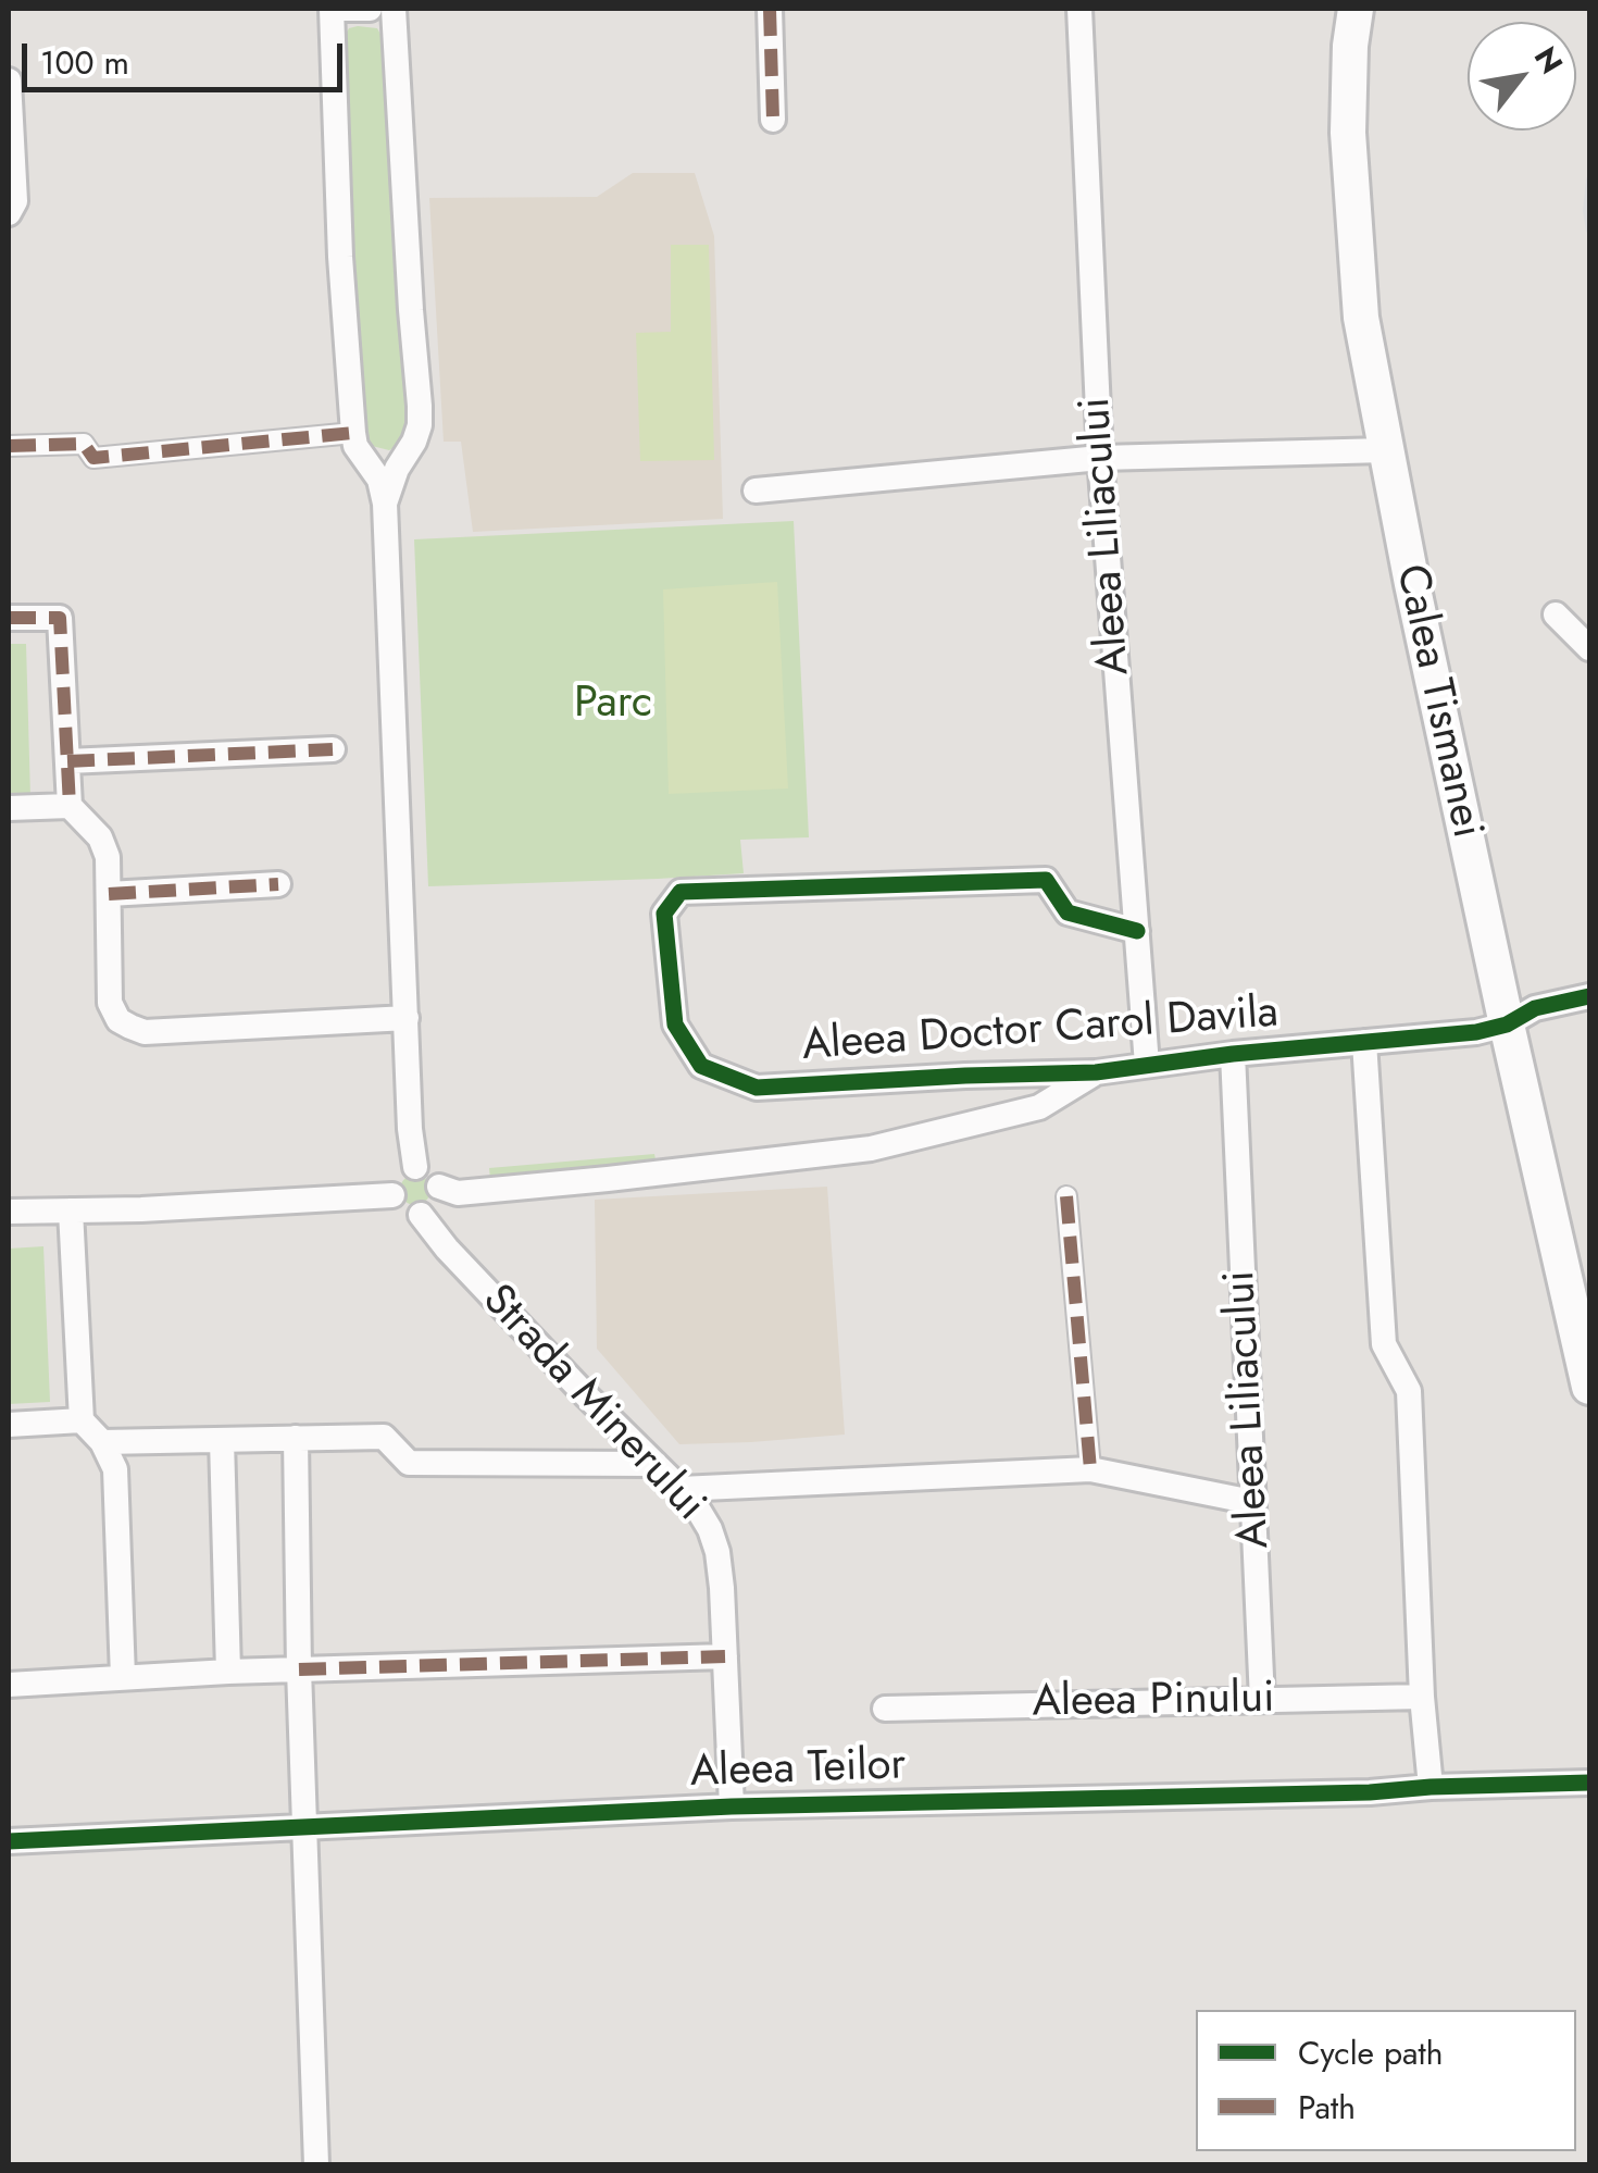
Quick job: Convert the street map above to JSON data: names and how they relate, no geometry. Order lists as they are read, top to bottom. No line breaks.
{"streets":{"main road":["Calea Tismanei"],"street":["Aleea Liliacului","Aleea Doctor Carol Davila","Strada Minerului","Aleea Pinului","Aleea Teilor"]},"crossings":[["Aleea Liliacului","Aleea Doctor Carol Davila"],["Aleea Liliacului","Aleea Pinului"],["Calea Tismanei","Aleea Doctor Carol Davila"],["Aleea Doctor Carol Davila","Strada Minerului"],["Strada Minerului","Aleea Teilor"]],"parks":["Parc"],"legend":["Cycle path","Path"],"scale_bar":"100 m","north":"top right"}
